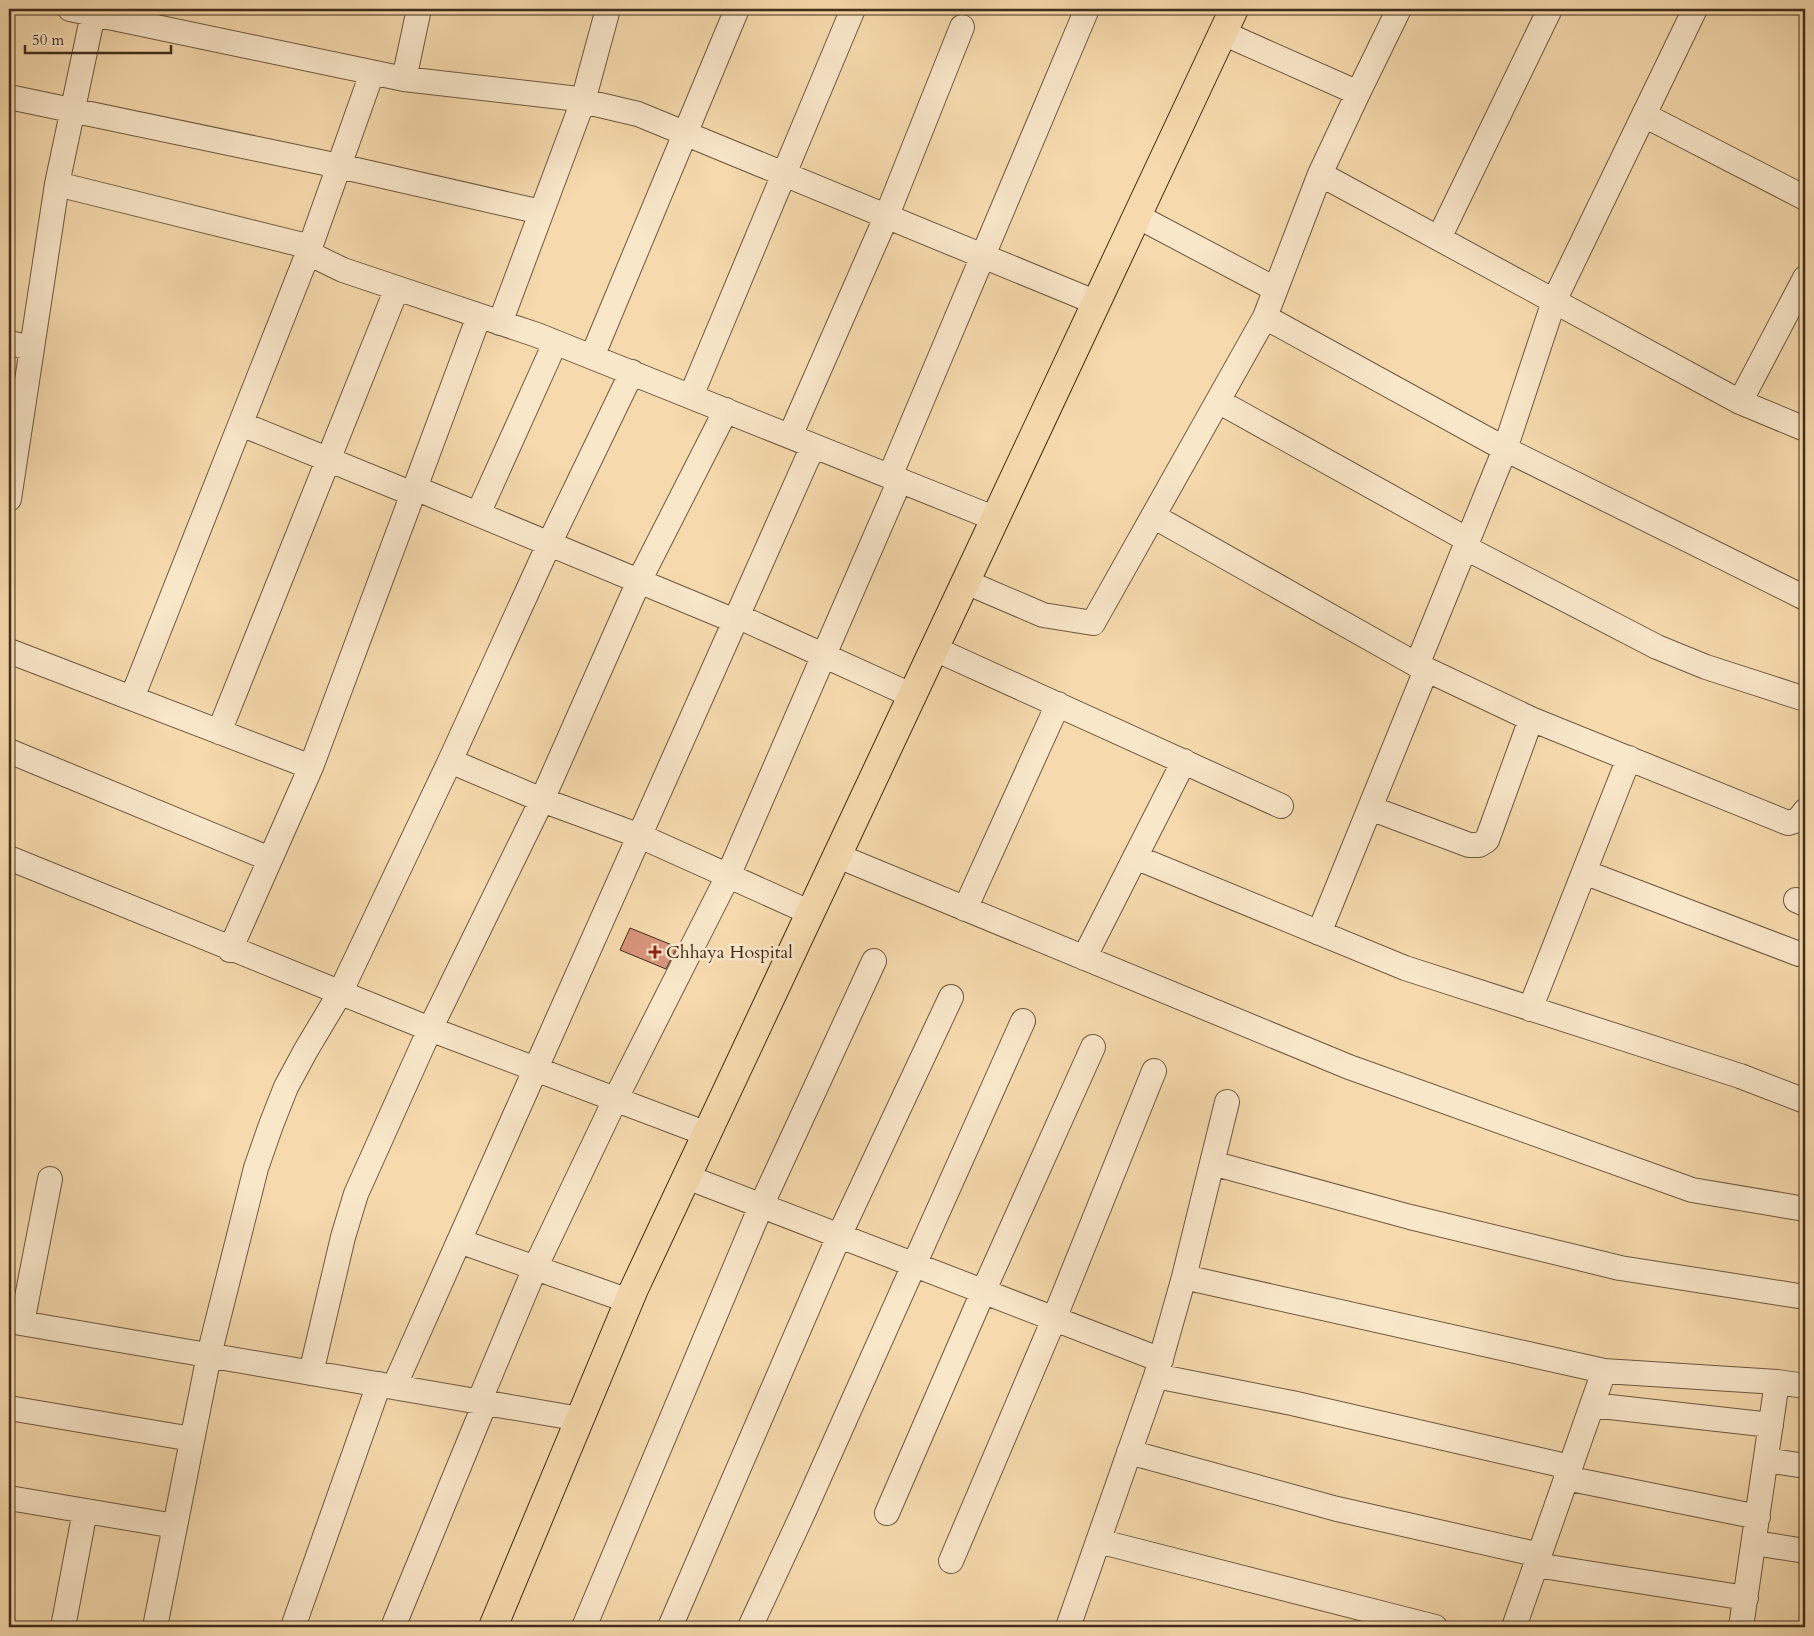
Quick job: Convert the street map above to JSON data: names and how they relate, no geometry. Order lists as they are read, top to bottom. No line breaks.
{"places":{"health":["Chhaya Hospital"]},"scale_bar":"50 m"}
